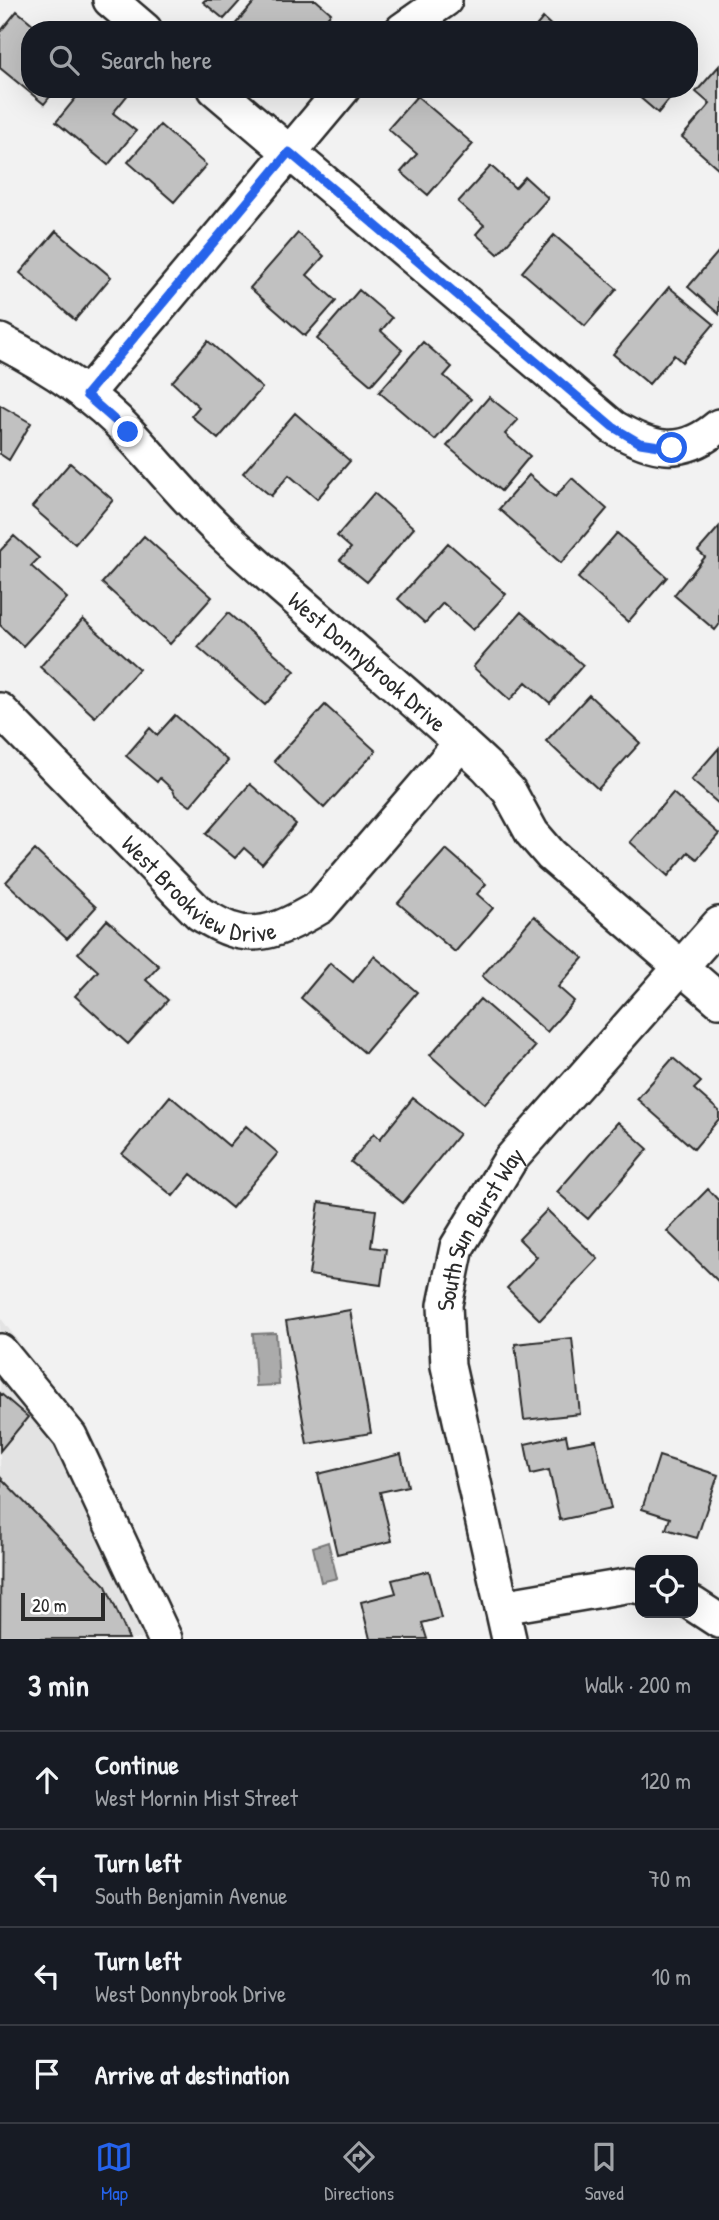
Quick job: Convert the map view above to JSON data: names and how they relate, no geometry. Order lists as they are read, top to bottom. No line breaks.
{"streets":{"street":["West Donnybrook Drive","West Brookview Drive","South Sun Burst Way"]},"crossings":[["West Donnybrook Drive","West Brookview Drive"],["West Donnybrook Drive","South Sun Burst Way"]],"scale_bar":"20 m","page":{"search":"Search here","scale":"20 m","heading":["3 min","Walk · 200 m"],"list":[["Continue","West Mornin Mist Street","120 m"],["Turn left","South Benjamin Avenue","70 m"],["Turn left","West Donnybrook Drive","10 m"],"Arrive at destination"],"nav":["Map","Directions","Saved"]}}
